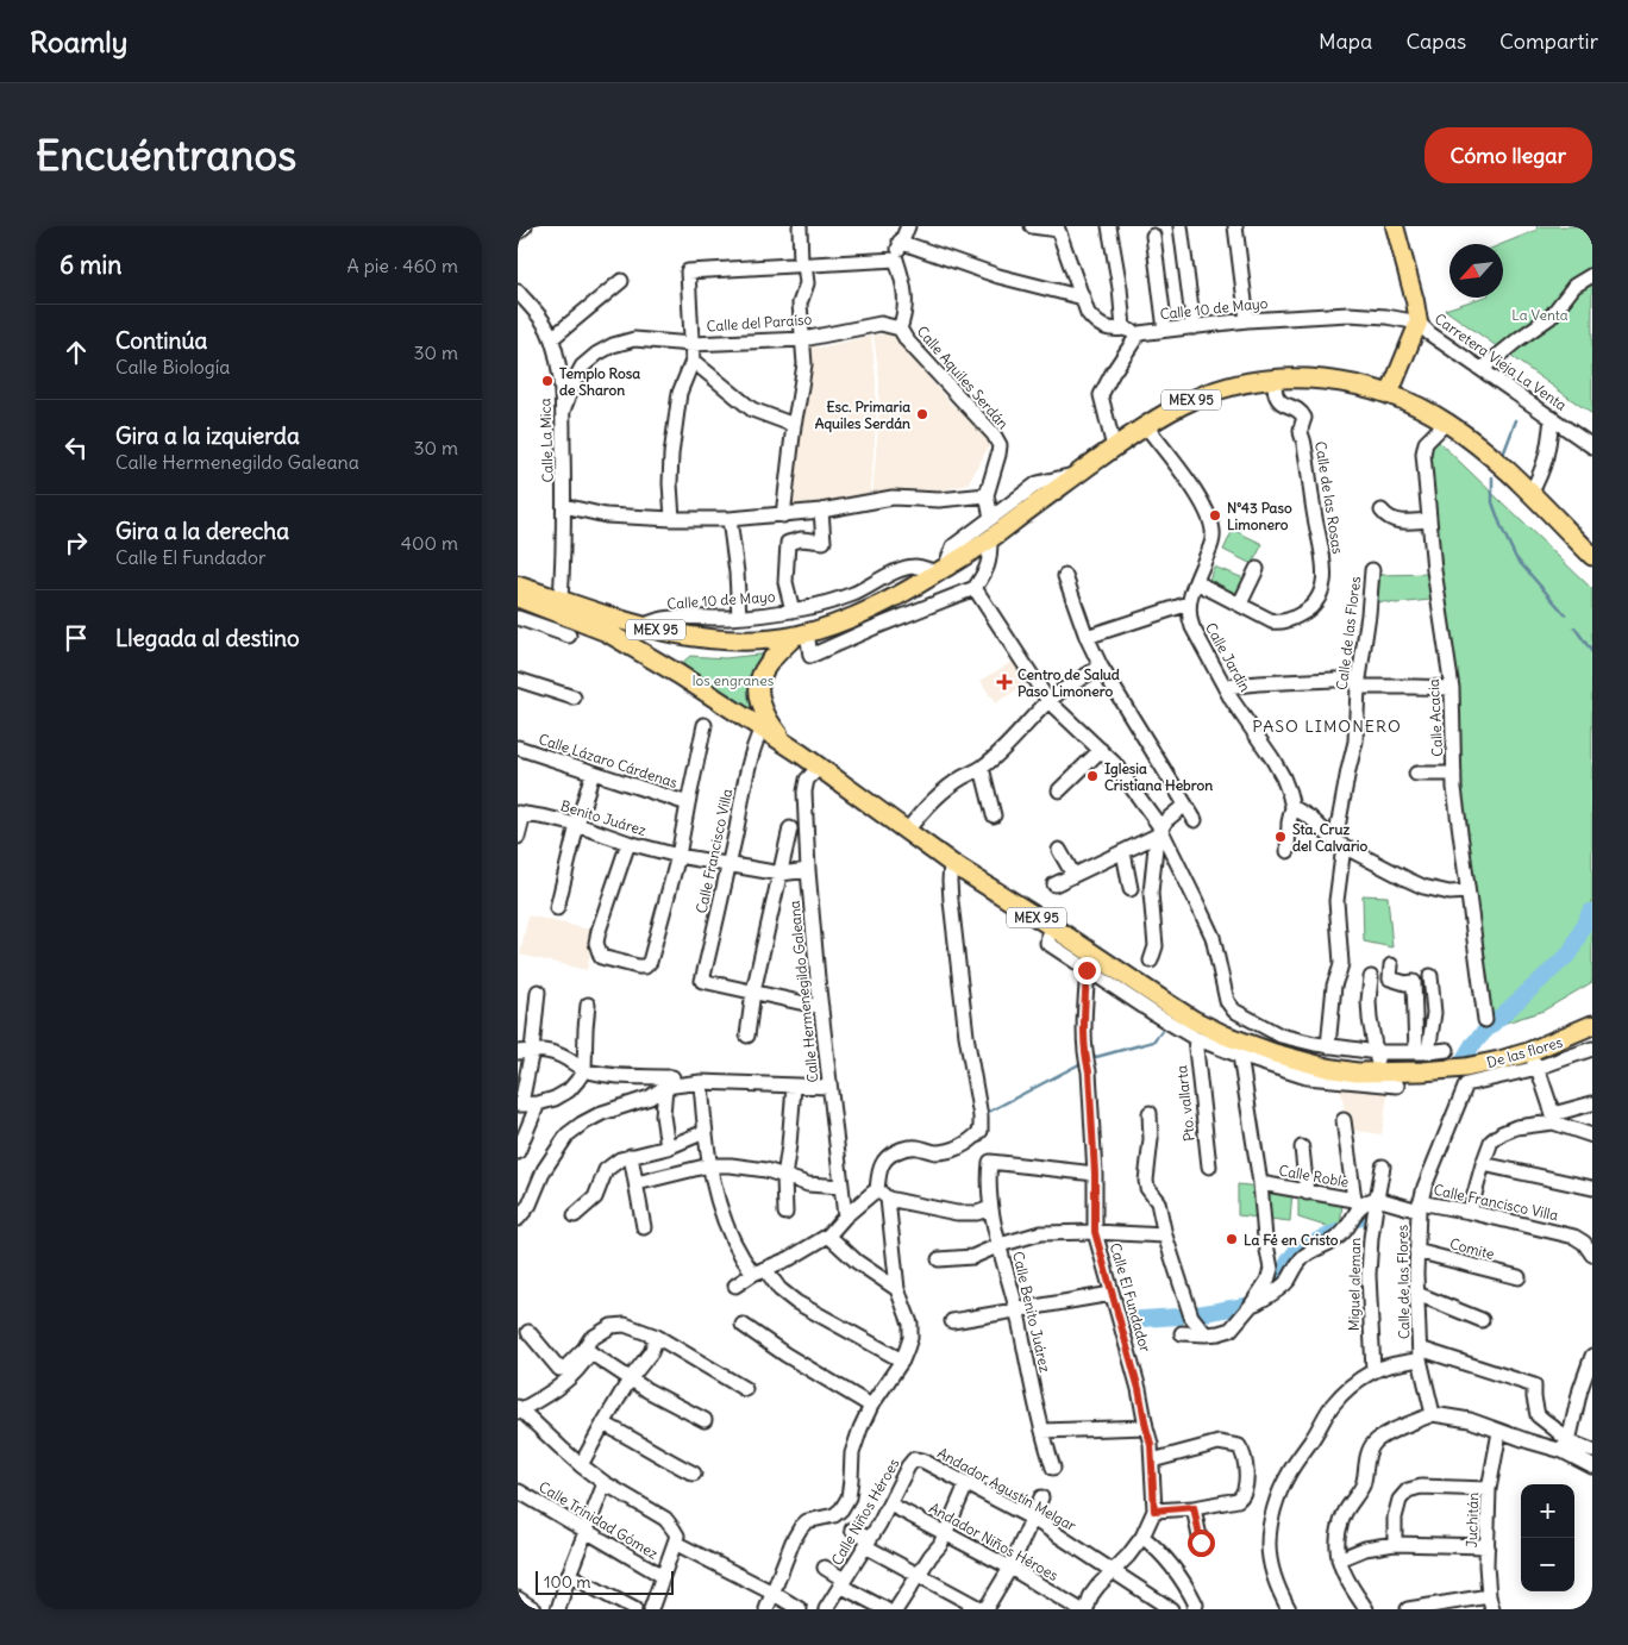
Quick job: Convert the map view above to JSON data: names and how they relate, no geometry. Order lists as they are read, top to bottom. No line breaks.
{"streets":{"highway":["MEX 95"],"street":["Calle 10 de Mayo","Calle del Paraíso","Carretera Vieja La Venta","Calle Aquiles Serdán","Calle La Mica","Calle de las Rosas","Calle de las Flores","Calle Jardín","Calle Acacia","Calle Lázaro Cárdenas","Benito Juárez","Calle Francisco Villa","Calle Hermenegildo Galeana","De las flores","Pto. vallarta","Calle Roble","Comite","Miguel aleman","Calle El Fundador","Calle Benito Juárez","Andador Agustín Melgar","Calle Niños Héroes","Calle Trinidad Gómez","Juchitán","Andador Niños Héroes"]},"crossings":[["Calle 10 de Mayo","Carretera Vieja La Venta"],["Calle 10 de Mayo","MEX 95"],["Calle del Paraíso","Calle Aquiles Serdán"],["Calle del Paraíso","Calle La Mica"],["MEX 95","Calle La Mica"],["MEX 95","Calle de las Rosas"],["MEX 95","Calle Jardín"],["MEX 95","Calle Acacia"],["MEX 95","Calle Francisco Villa"],["MEX 95","Calle Hermenegildo Galeana"],["MEX 95","De las flores"],["Calle de las Flores","Calle Francisco Villa"],["Calle de las Flores","De las flores"],["Calle de las Flores","Comite"],["Benito Juárez","Calle Francisco Villa"],["Benito Juárez","Calle Hermenegildo Galeana"],["Calle Francisco Villa","Miguel aleman"],["Calle El Fundador","Calle Benito Juárez"],["Calle El Fundador","Andador Agustín Melgar"],["Andador Agustín Melgar","Calle Niños Héroes"],["Calle Niños Héroes","Andador Niños Héroes"]],"districts":["PASO LIMONERO"],"parks":["La Venta","los engranes"],"places":{"other":["Templo Rosa de Sharon","Esc. Primaria Aquiles Serdán","N°43 Paso Limonero","Iglesia Cristiana Hebron","Sta. Cruz del Calvario","La Fé en Cristo"],"health":["Centro de Salud Paso Limonero"]},"scale_bar":"100 m","north":"bottom left","page":{"header":"Roamly","nav":["Mapa","Capas","Compartir"],"buttons":"Cómo llegar","title":"Encuéntranos","heading":["6 min","A pie · 460 m"],"list":[["Continúa","Calle Biología","30 m"],["Gira a la izquierda","Calle Hermenegildo Galeana","30 m"],["Gira a la derecha","Calle El Fundador","400 m"],"Llegada al destino"],"map_buttons":["+","−"],"scale":"100 m"}}
